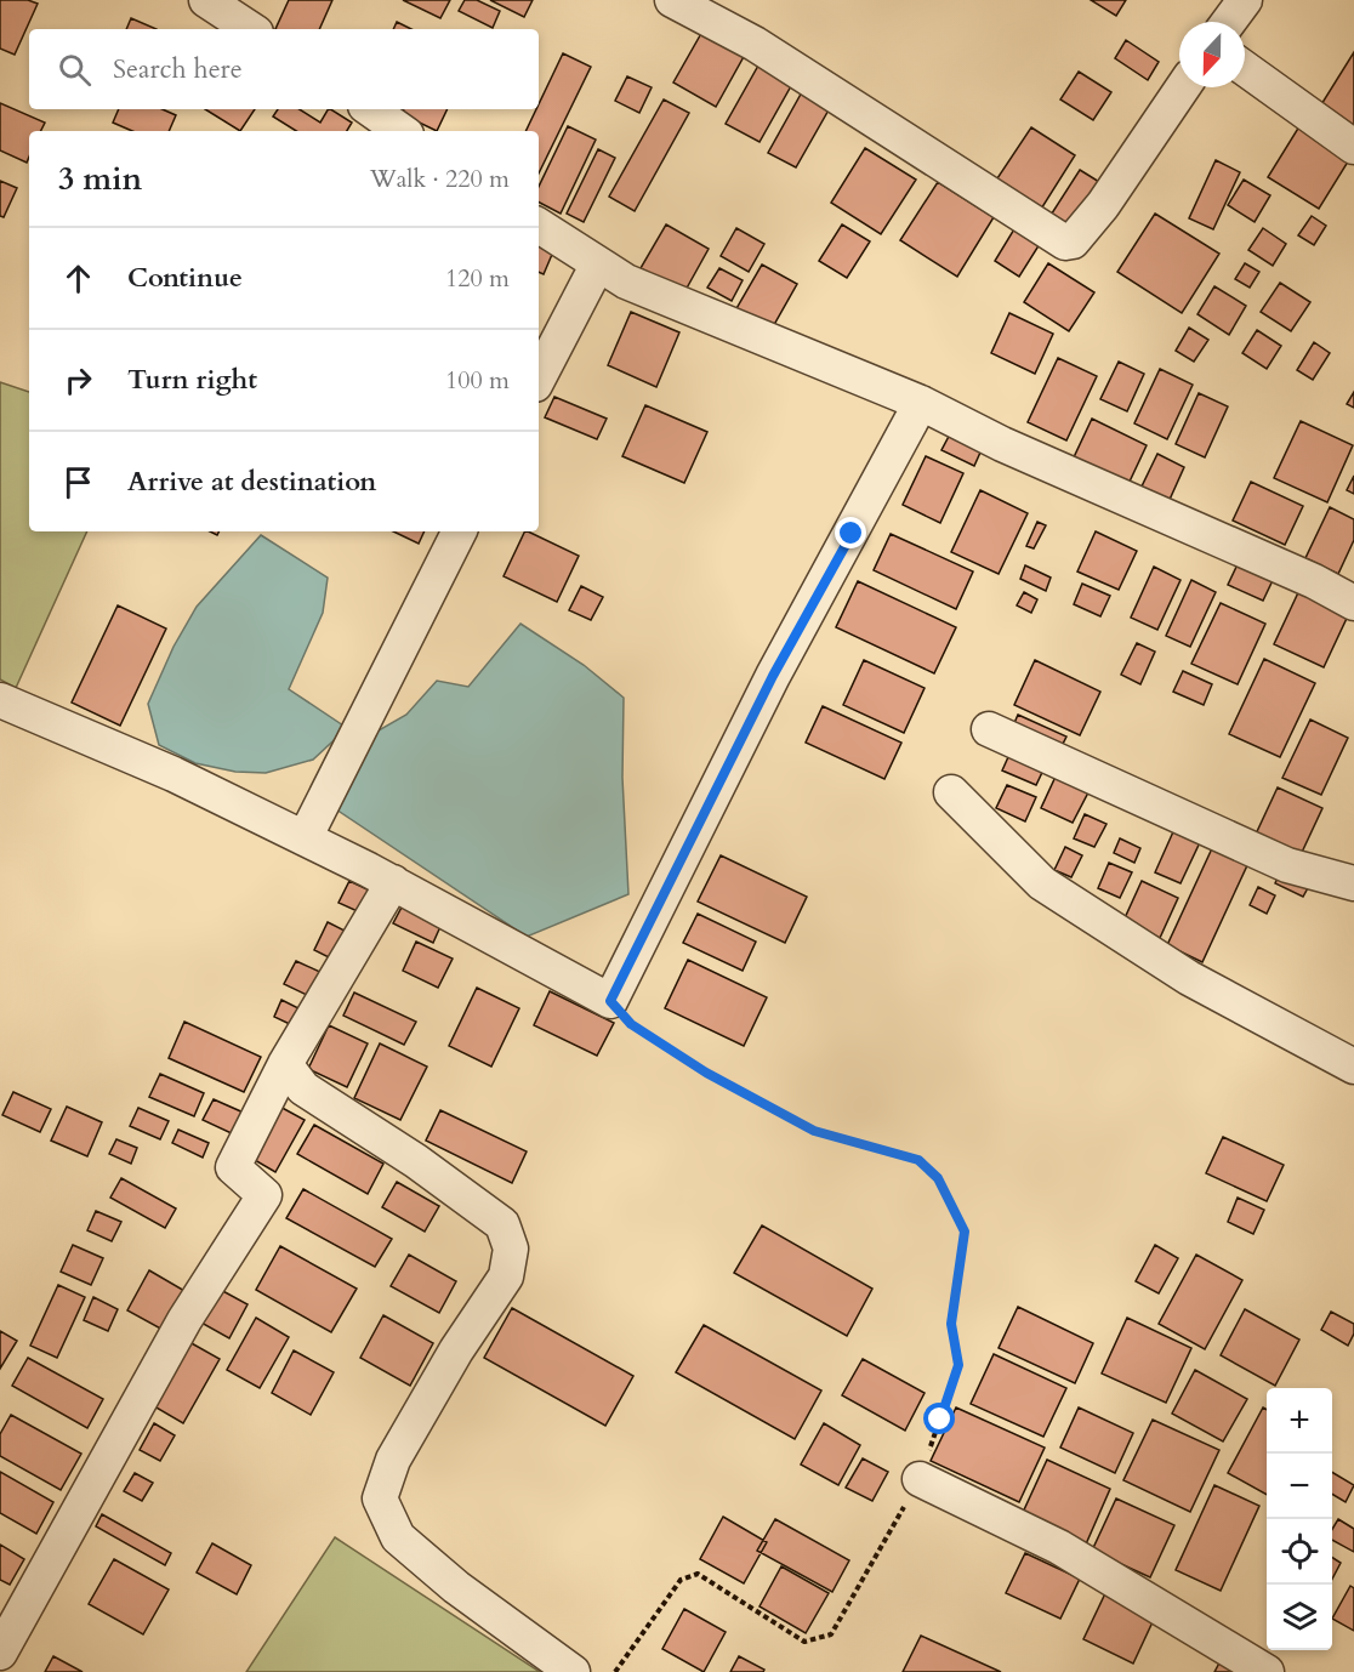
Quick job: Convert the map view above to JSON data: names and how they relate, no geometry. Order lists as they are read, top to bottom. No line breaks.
{"north":"bottom","page":{"search":"Search here","heading":["3 min","Walk · 220 m"],"list":[["Continue","120 m"],["Turn right","100 m"],"Arrive at destination"],"map_buttons":["+","−"]}}
